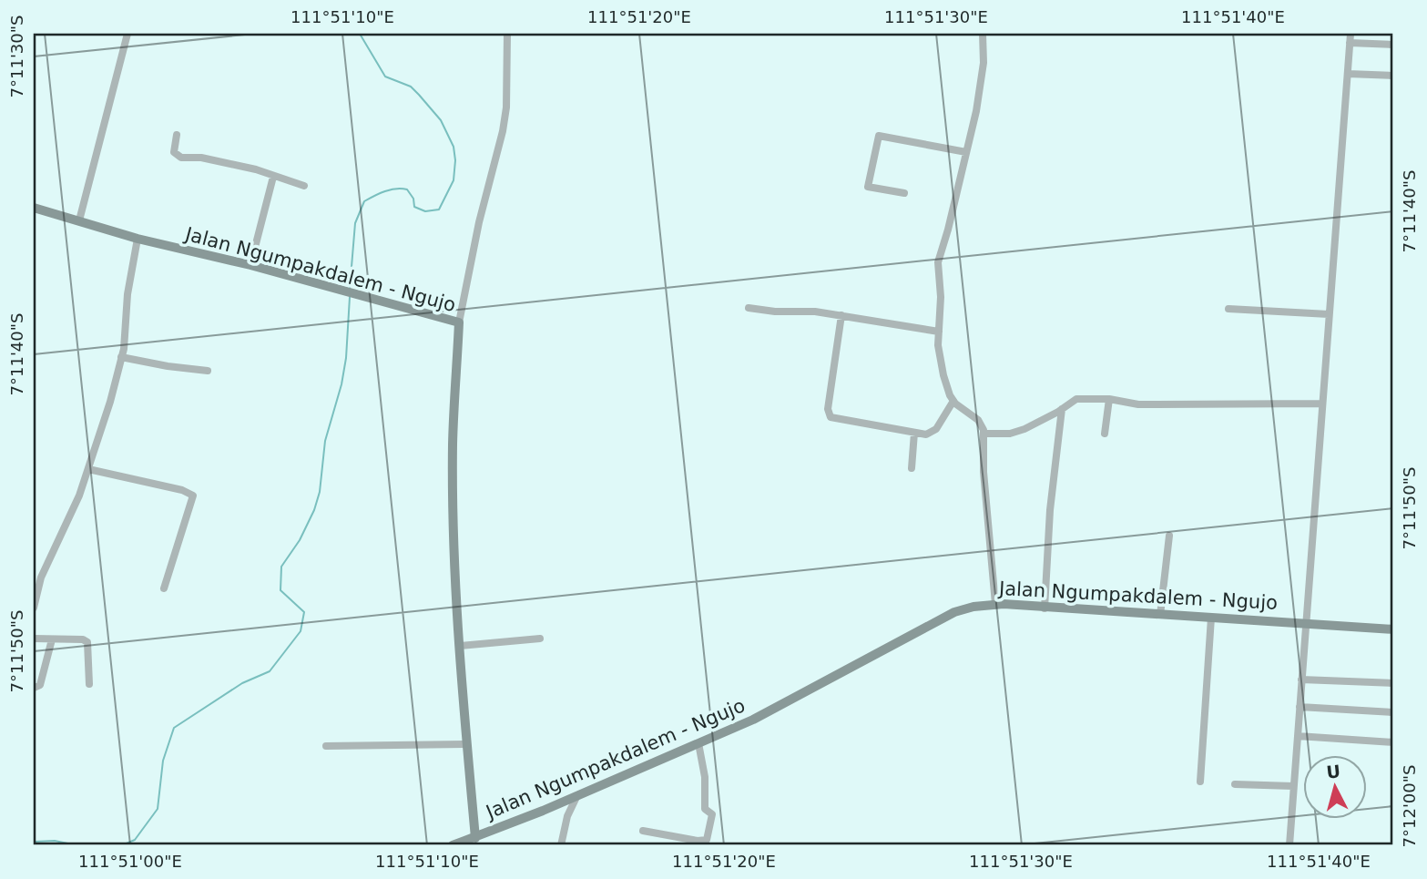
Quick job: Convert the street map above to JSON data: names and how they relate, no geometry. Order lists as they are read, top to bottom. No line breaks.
{"streets":{"street":["Jalan Ngumpakdalem - Ngujo"]},"north":"top","coordinates":["111°51'10\"E","111°51'20\"E","111°51'30\"E","111°51'40\"E","7°11'30\"S","7°11'40\"S","7°11'50\"S","7°12'00\"S","111°51'00\"E"]}
